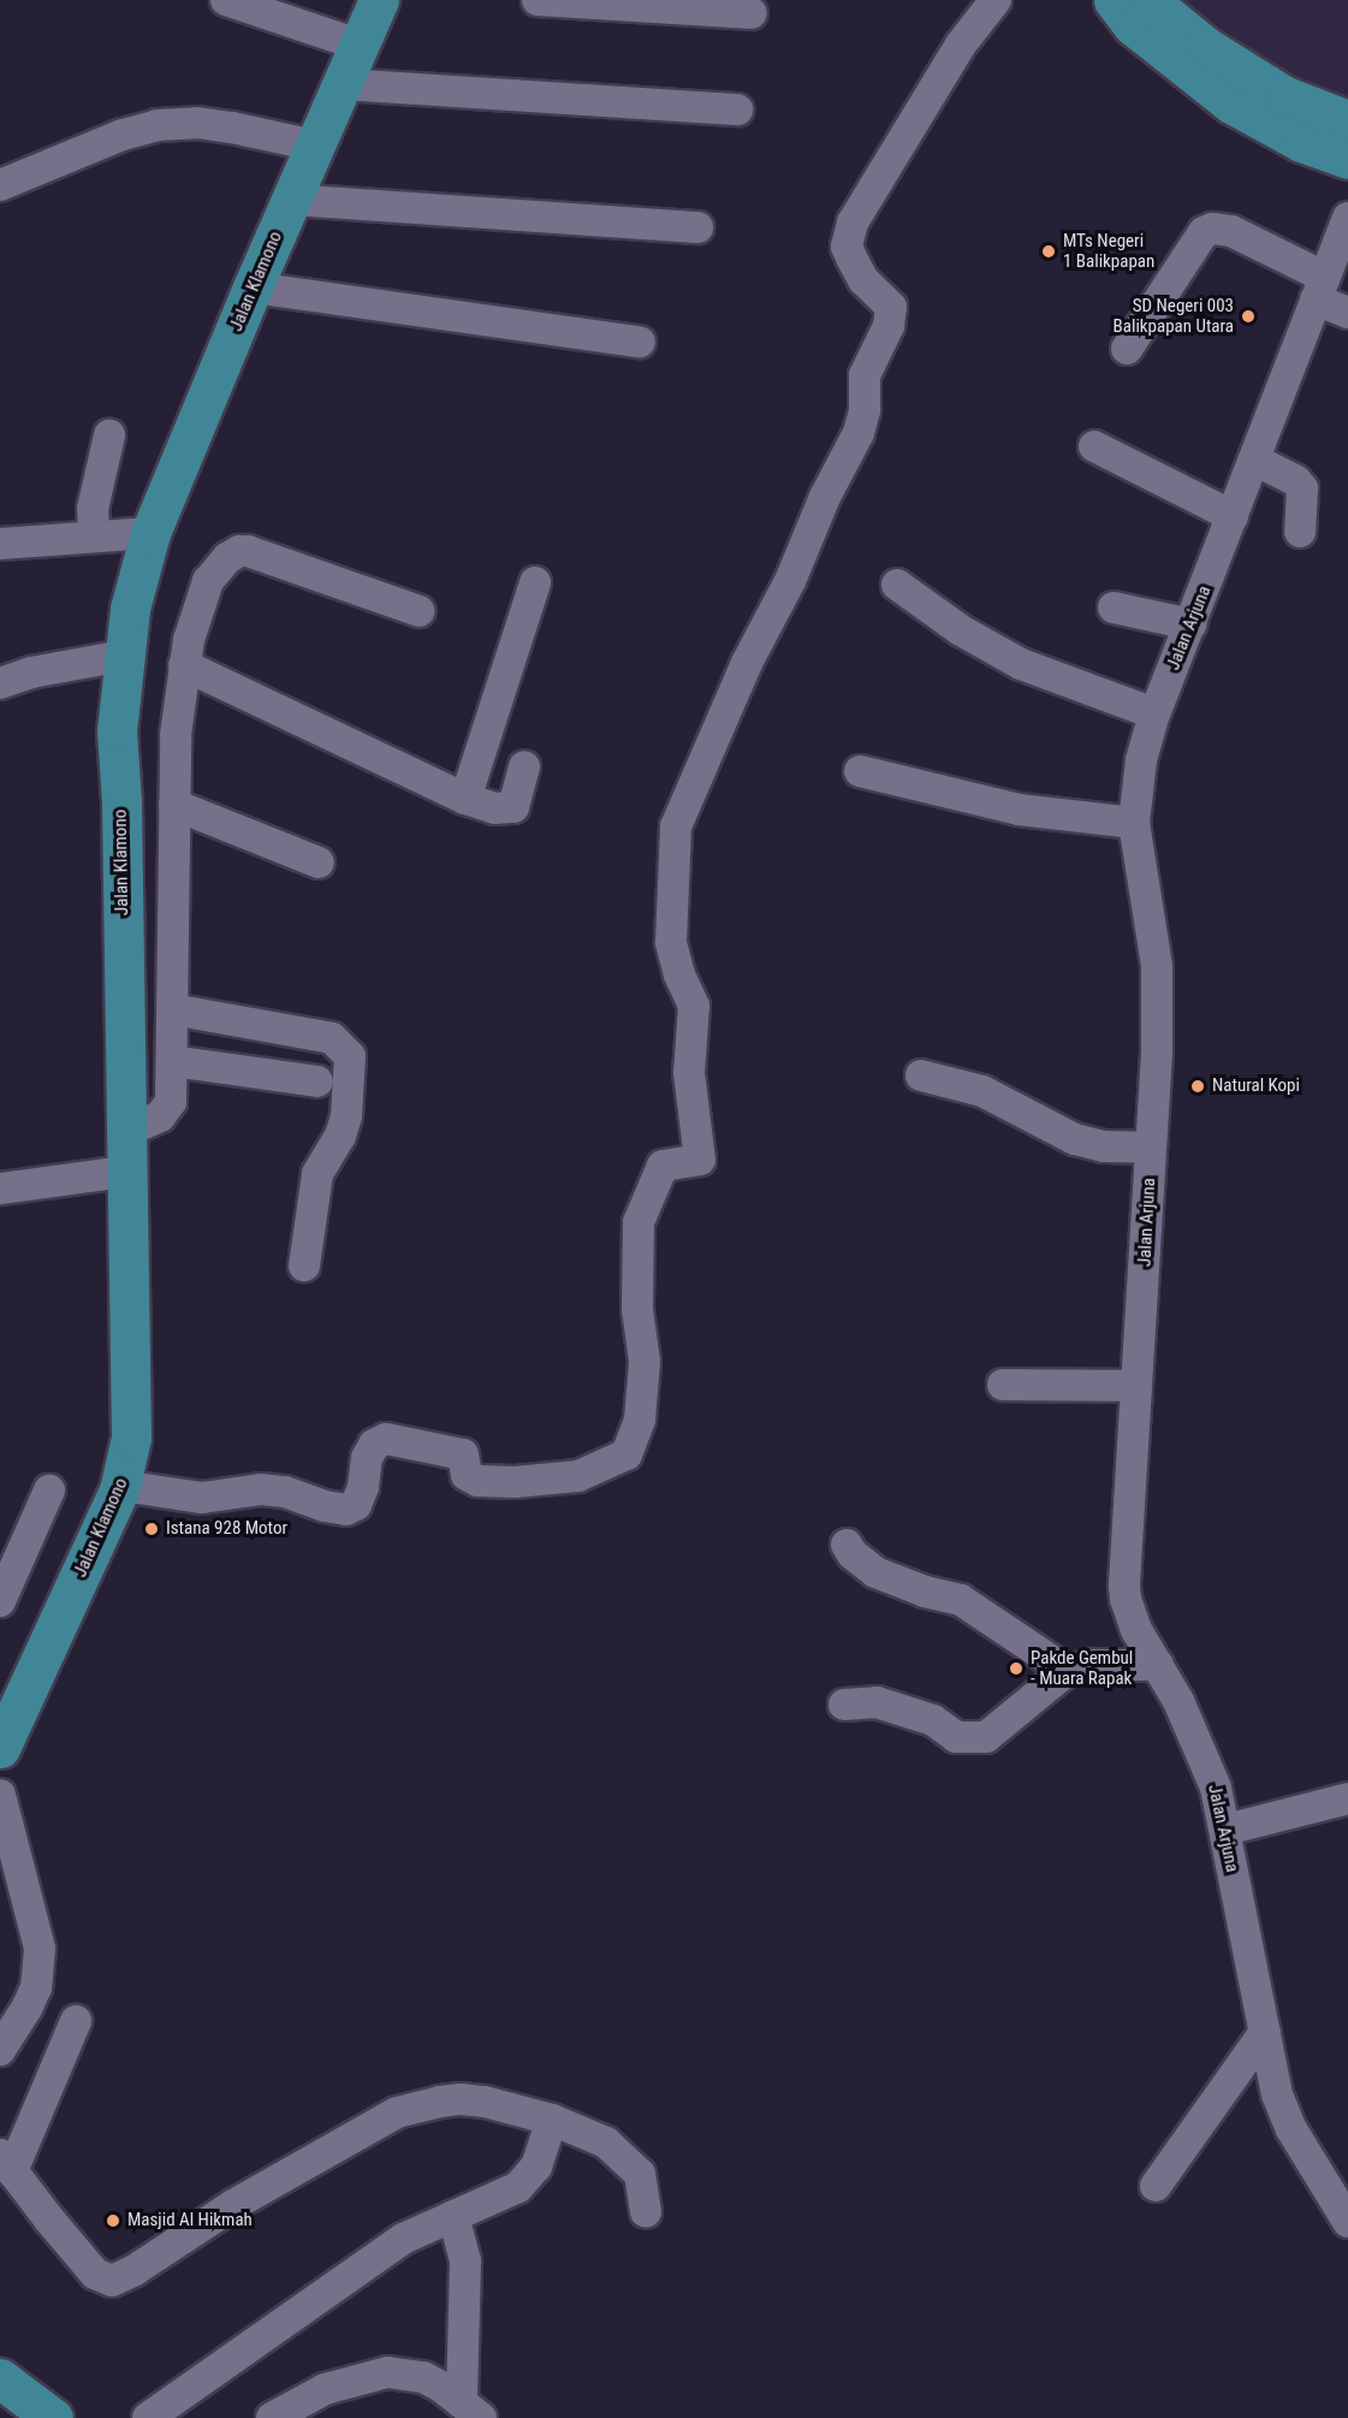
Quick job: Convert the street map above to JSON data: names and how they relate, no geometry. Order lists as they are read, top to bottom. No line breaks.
{"streets":{"main road":["Jalan Klamono"],"street":["Jalan Arjuna"]},"places":["MTs Negeri 1 Balikpapan","SD Negeri 003 Balikpapan Utara","Natural Kopi","Istana 928 Motor","Pakde Gembul - Muara Rapak","Masjid Al Hikmah"]}
